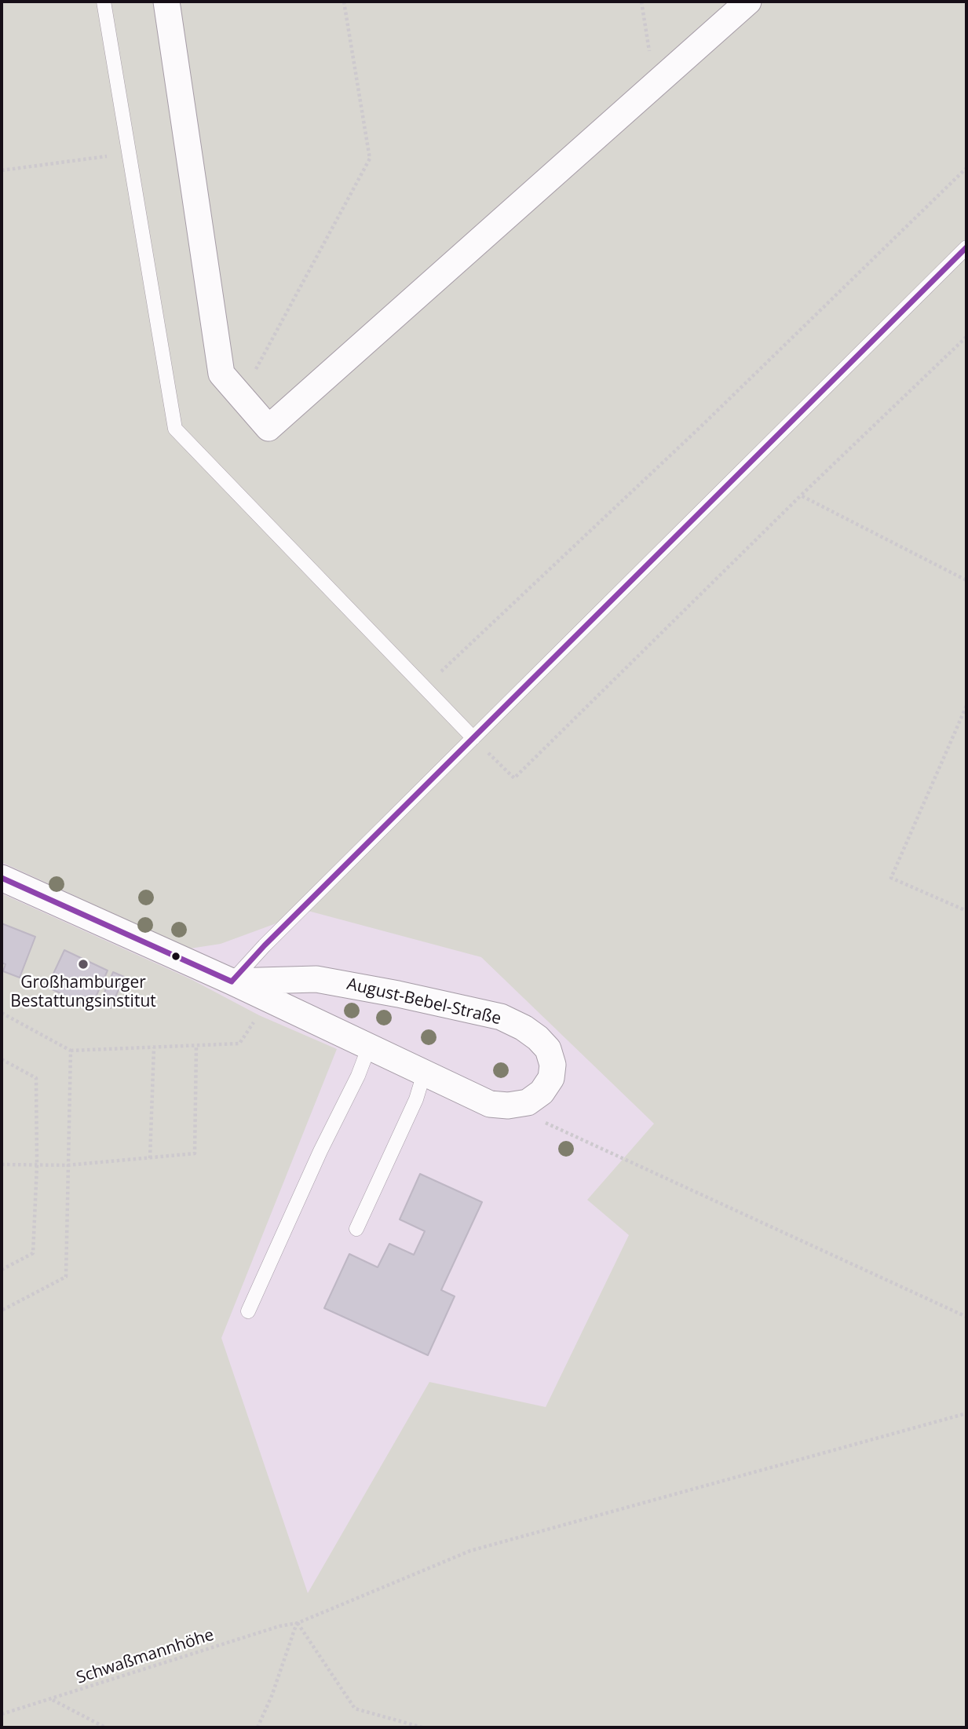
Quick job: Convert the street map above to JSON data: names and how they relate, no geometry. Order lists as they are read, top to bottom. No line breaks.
{"streets":{"street":["August-Bebel-Straße"],"path":["Schwaßmannhöhe"]},"places":["Großhamburger Bestattungsinstitut"]}
